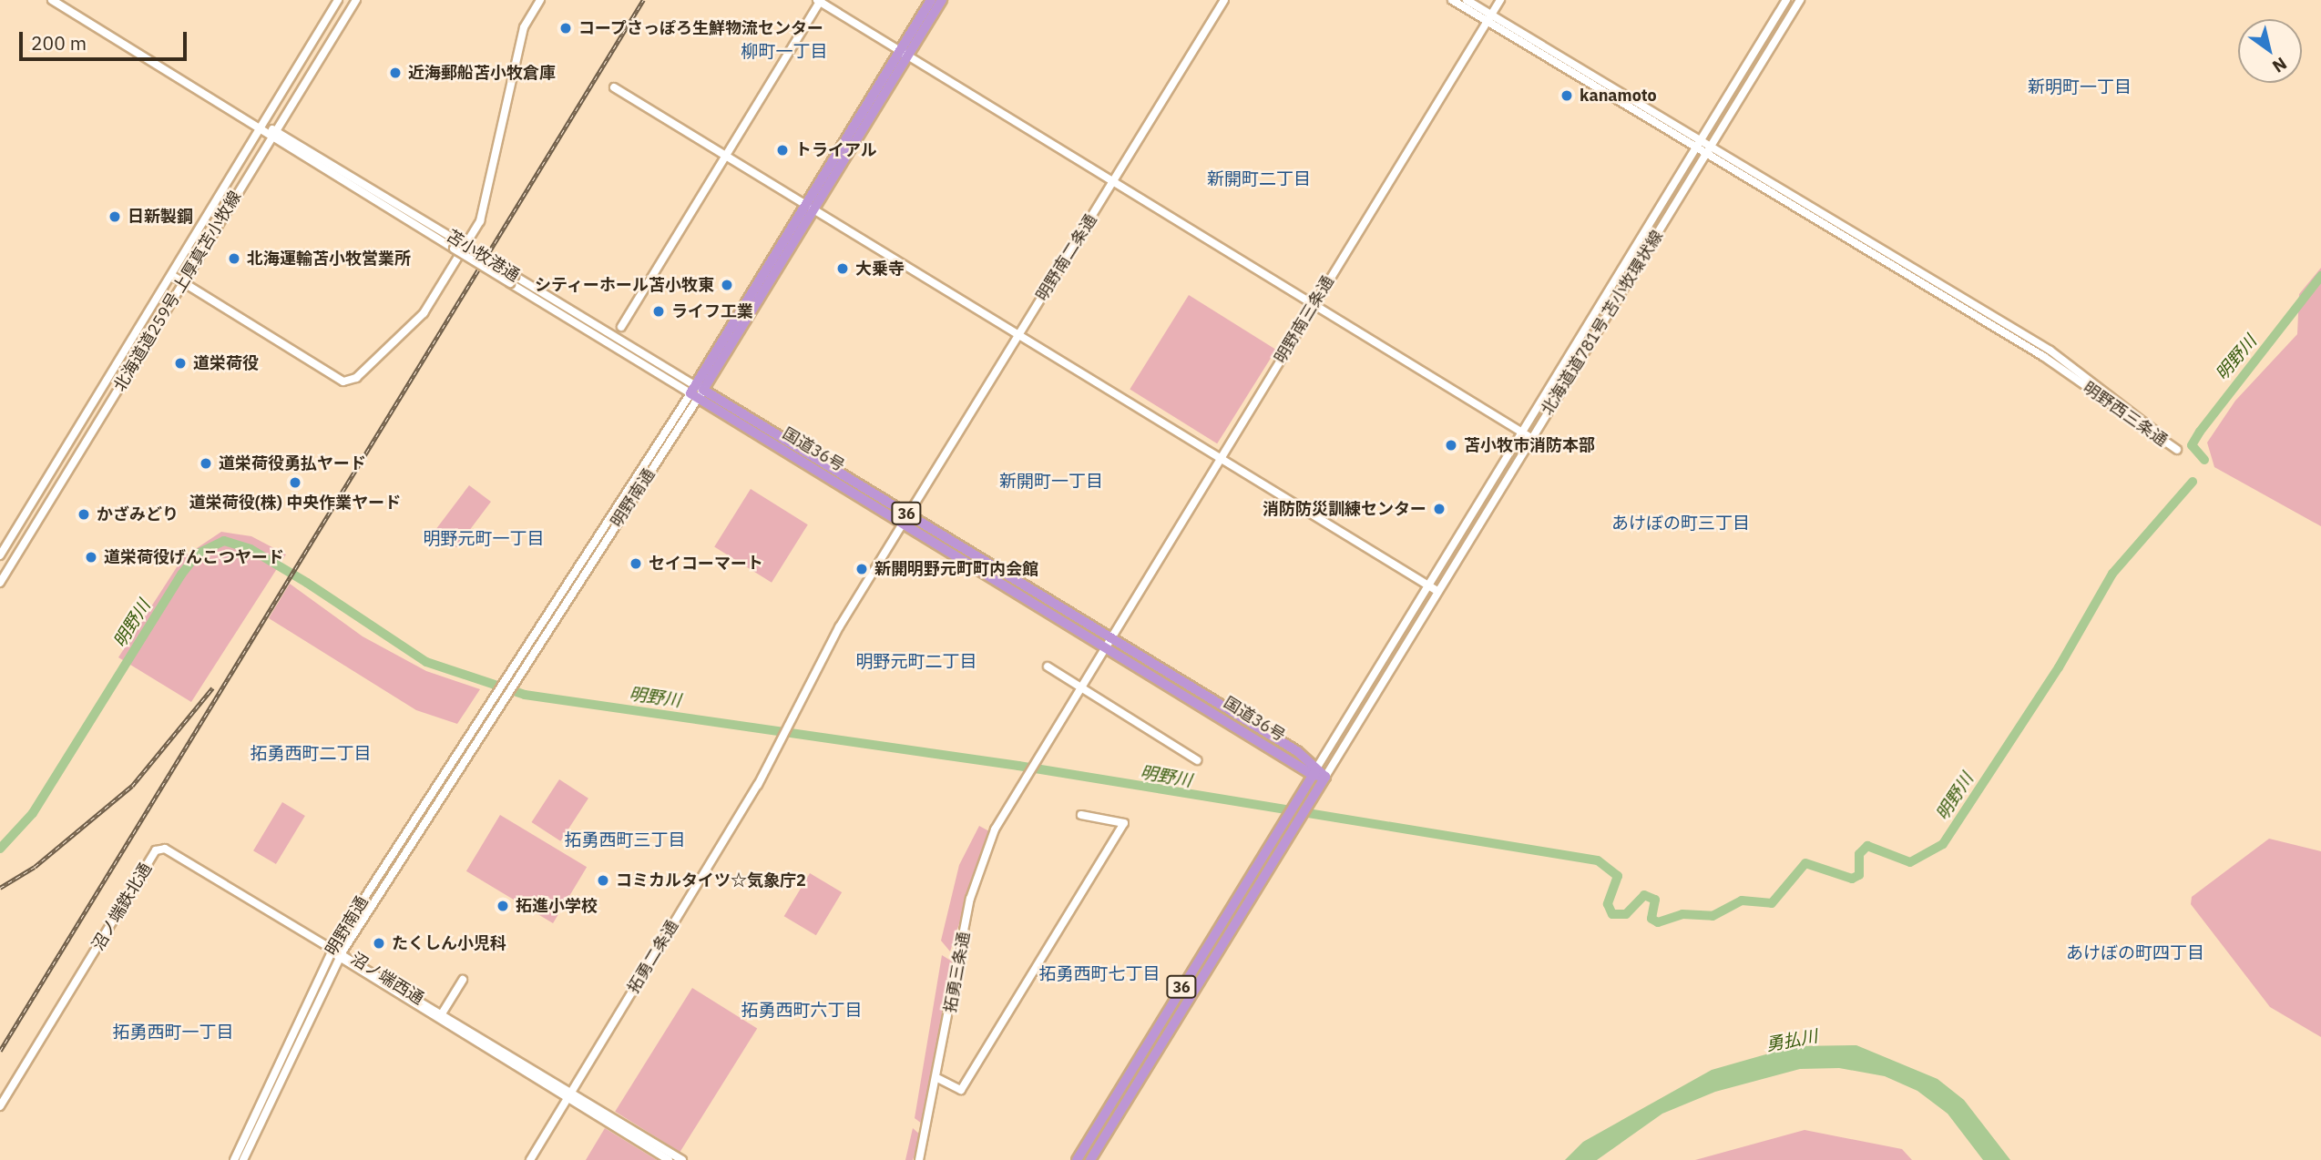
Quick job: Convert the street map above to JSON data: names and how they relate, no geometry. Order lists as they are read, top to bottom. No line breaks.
{"streets":{"highway":["国道36号","36"],"street":["苫小牧港通","明野南二条通","北海道道259号 上厚真苫小牧線","明野南三条通","北海道道781号 苫小牧環状線","明野西三条通","明野南通","沼ノ端鉄北通","拓勇二条通","拓勇三条通","沼ノ端西通"]},"crossings":[["苫小牧港通","北海道道259号 上厚真苫小牧線"],["苫小牧港通","国道36号"],["苫小牧港通","明野南通"],["明野南二条通","国道36号"],["明野南二条通","拓勇二条通"],["明野南三条通","明野西三条通"],["明野南三条通","国道36号"],["北海道道781号 苫小牧環状線","明野西三条通"],["北海道道781号 苫小牧環状線","国道36号"],["北海道道781号 苫小牧環状線","36"],["国道36号","明野南通"],["国道36号","36"],["国道36号","拓勇二条通"],["明野南通","沼ノ端鉄北通"],["明野南通","沼ノ端西通"],["沼ノ端鉄北通","沼ノ端西通"],["拓勇二条通","沼ノ端西通"]],"districts":["柳町一丁目","新明町一丁目","新開町二丁目","新開町一丁目","あけぼの町三丁目","明野元町一丁目","明野元町二丁目","拓勇西町二丁目","拓勇西町三丁目","あけぼの町四丁目","拓勇西町七丁目","拓勇西町六丁目","拓勇西町一丁目"],"water":["明野川","勇払川"],"places":["コープさっぽろ生鮮物流センター","近海郵船苫小牧倉庫","kanamoto","トライアル","日新製鋼","北海運輸苫小牧営業所","大乗寺","シティーホール苫小牧東","ライフ工業","道栄荷役","苫小牧市消防本部","道栄荷役勇払ヤード","道栄荷役(株) 中央作業ヤード","消防防災訓練センター","かざみどり","道栄荷役げんこつヤード","セイコーマート","新開明野元町町内会館","コミカルタイツ☆気象庁2","拓進小学校","たくしん小児科"],"scale_bar":"200 m","north":"bottom right"}
